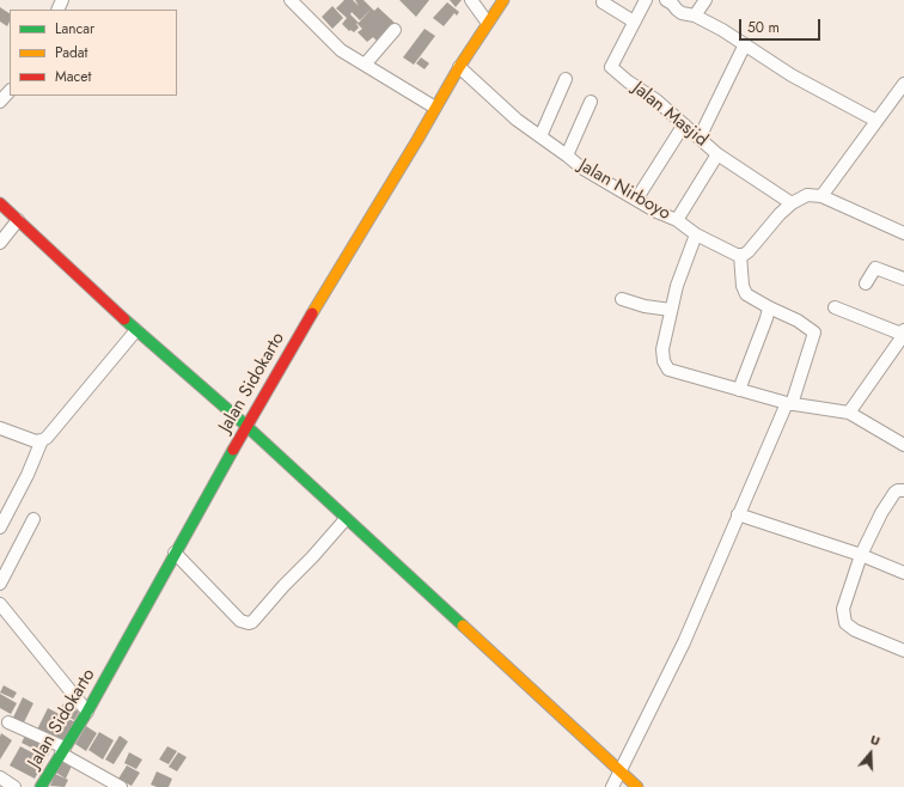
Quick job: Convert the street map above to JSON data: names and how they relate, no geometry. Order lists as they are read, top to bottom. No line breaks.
{"streets":{"street":["Jalan Masjid","Jalan Nirboyo","Jalan Sidokarto"]},"crossings":[["Jalan Nirboyo","Jalan Sidokarto"]],"legend":["Lancar","Padat","Macet"],"scale_bar":"50 m","north":"top"}
